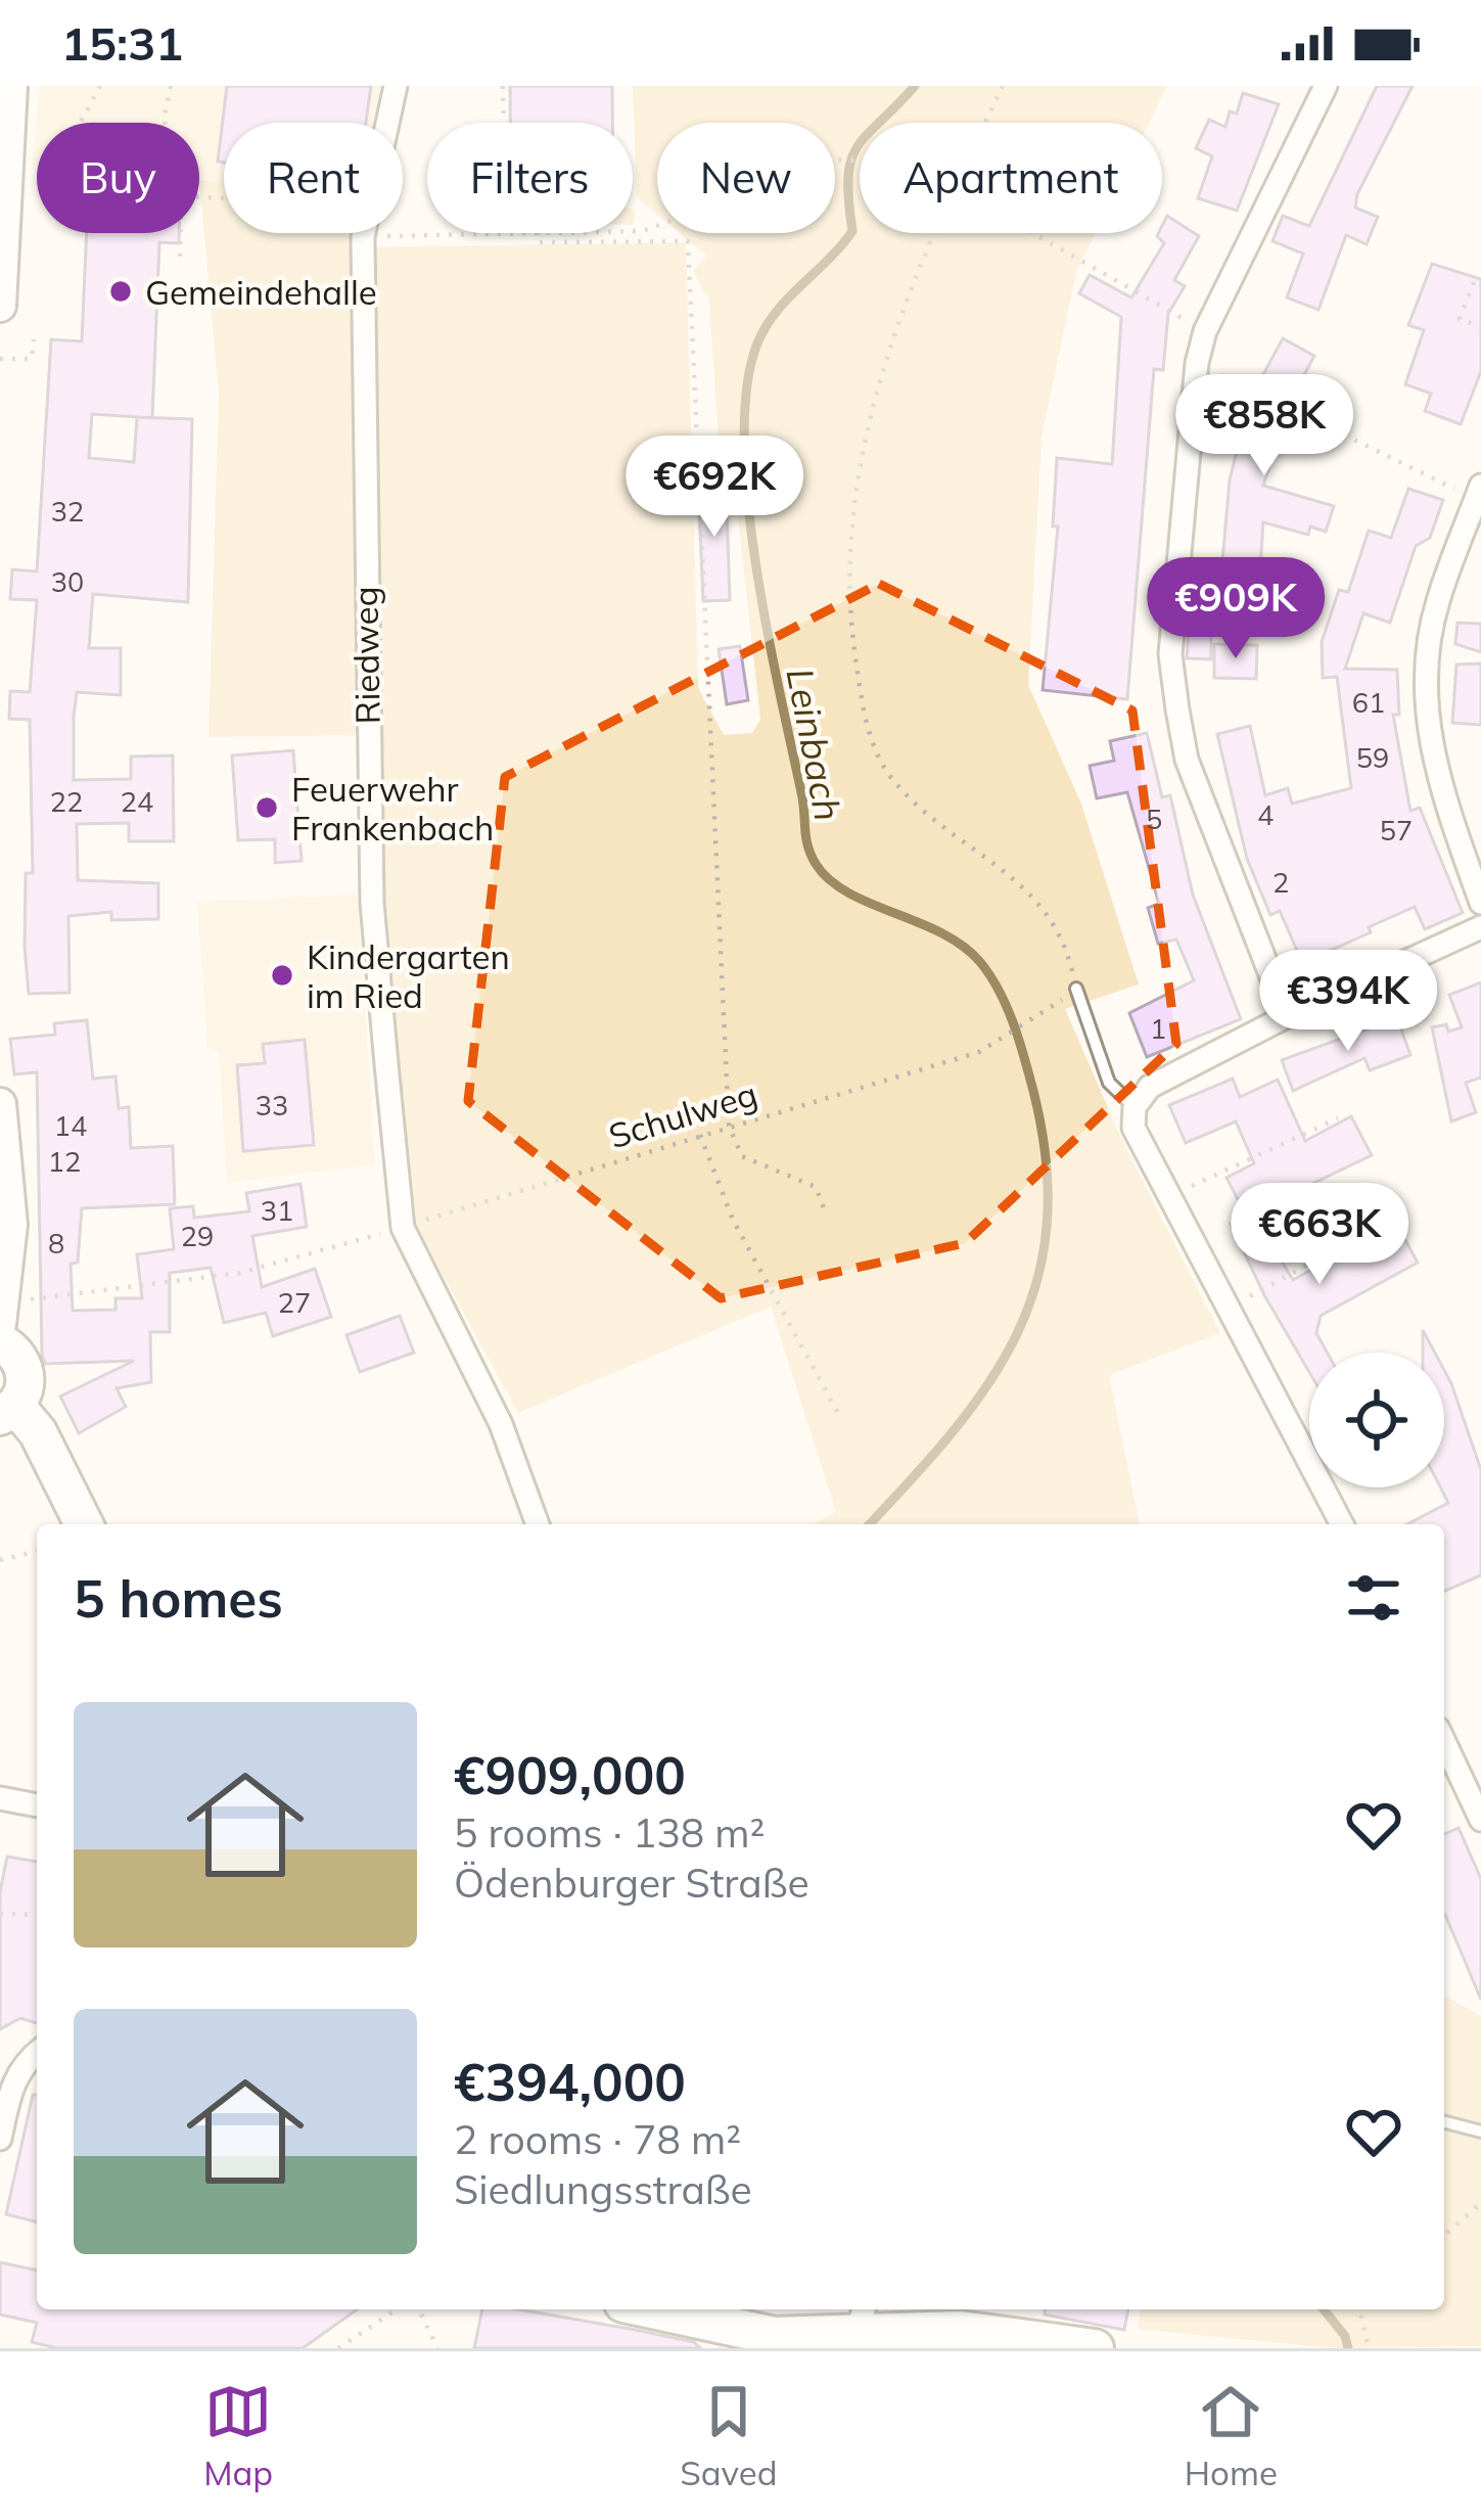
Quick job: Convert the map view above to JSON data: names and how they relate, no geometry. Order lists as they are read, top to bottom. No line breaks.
{"streets":{"street":["Riedweg"],"path":["Schulweg"]},"crossings":[["Riedweg","Schulweg"]],"water":["Leinbach"],"places":["Gemeindehalle","Feuerwehr Frankenbach","Kindergarten im Ried"],"house_numbers":["32","30","61","59","22","24","4","5","57","2","1","33","14","12","31","29","8","27"],"page":{"status":"15:31","chip":["Buy","Rent","Filters","New","Apartment"],"price":["€858K","€692K","€909K","€394K","€663K"],"heading":"5 homes","list":[{"name":"€909,000","note":"5 rooms · 138 m² · Ödenburger Straße"},{"name":"€394,000","note":"2 rooms · 78 m² · Siedlungsstraße"}],"tabs":["Map","Saved","Home"]}}
